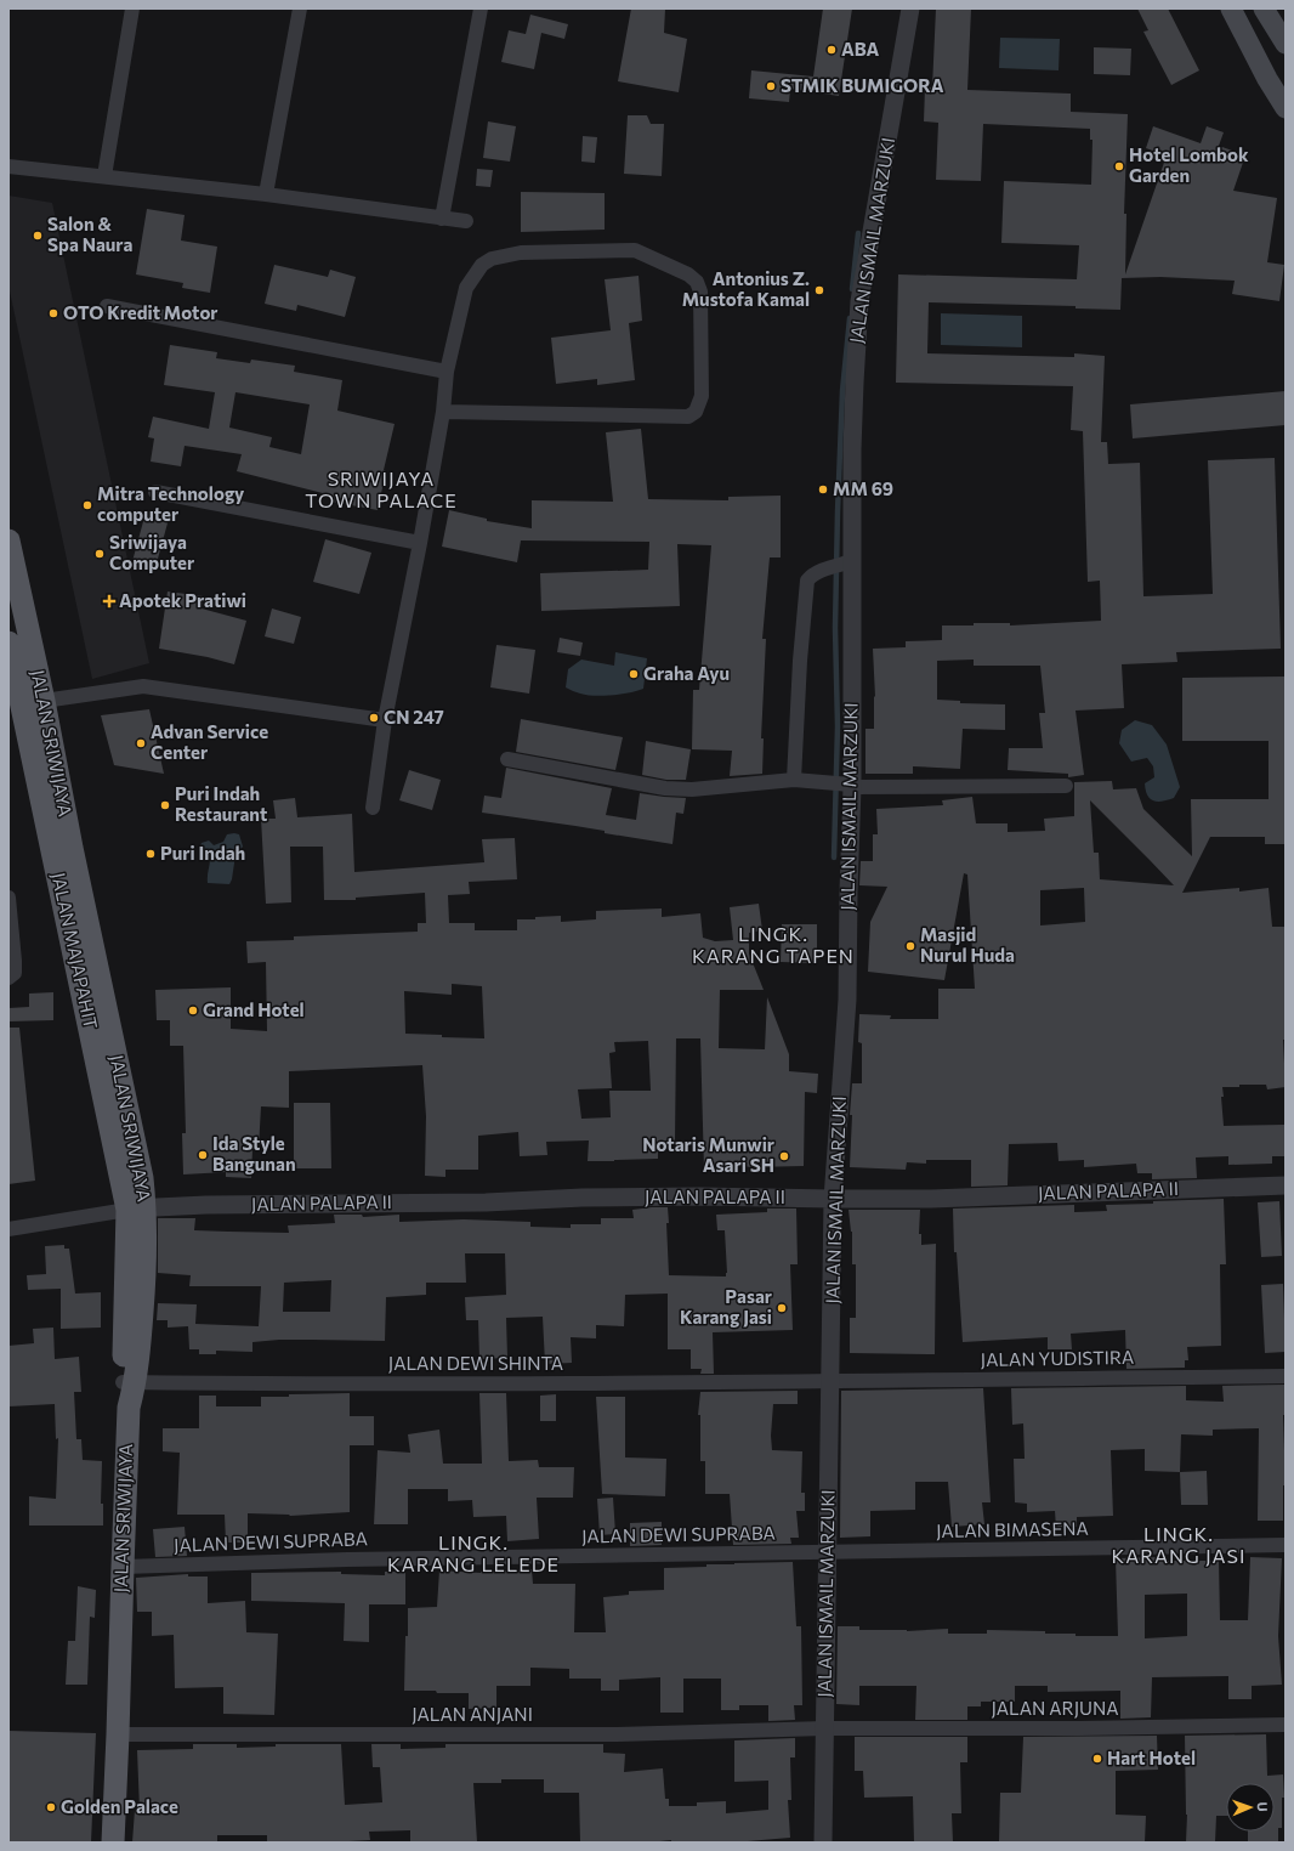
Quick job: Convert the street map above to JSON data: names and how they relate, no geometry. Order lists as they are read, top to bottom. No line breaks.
{"streets":{"main road":["JALAN SRIWIJAYA","JALAN MAJAPAHIT"],"street":["JALAN ISMAIL MARZUKI","JALAN PALAPA II","JALAN YUDISTIRA","JALAN DEWI SHINTA","JALAN BIMASENA","JALAN DEWI SUPRABA","JALAN ARJUNA","JALAN ANJANI"]},"crossings":[["JALAN ISMAIL MARZUKI","JALAN PALAPA II"],["JALAN ISMAIL MARZUKI","JALAN YUDISTIRA"],["JALAN ISMAIL MARZUKI","JALAN DEWI SHINTA"],["JALAN ISMAIL MARZUKI","JALAN BIMASENA"],["JALAN ISMAIL MARZUKI","JALAN DEWI SUPRABA"],["JALAN ISMAIL MARZUKI","JALAN ARJUNA"],["JALAN ISMAIL MARZUKI","JALAN ANJANI"],["JALAN SRIWIJAYA","JALAN MAJAPAHIT"],["JALAN SRIWIJAYA","JALAN PALAPA II"],["JALAN SRIWIJAYA","JALAN DEWI SUPRABA"],["JALAN SRIWIJAYA","JALAN ANJANI"],["JALAN MAJAPAHIT","JALAN PALAPA II"],["JALAN MAJAPAHIT","JALAN DEWI SHINTA"],["JALAN YUDISTIRA","JALAN DEWI SHINTA"],["JALAN BIMASENA","JALAN DEWI SUPRABA"],["JALAN ARJUNA","JALAN ANJANI"]],"districts":["SRIWIJAYA TOWN PALACE","LINGK. KARANG TAPEN","LINGK. KARANG JASI","LINGK. KARANG LELEDE"],"places":{"other":["ABA","STMIK BUMIGORA","Hotel Lombok Garden","Salon & Spa Naura","Antonius Z. Mustofa Kamal","OTO Kredit Motor","MM 69","Mitra Technology computer","Sriwijaya Computer","Graha Ayu","CN 247","Advan Service Center","Puri Indah Restaurant","Puri Indah","Masjid Nurul Huda","Grand Hotel","Ida Style Bangunan","Notaris Munwir Asari SH","Pasar Karang Jasi","Hart Hotel","Golden Palace"],"health":["Apotek Pratiwi"]},"north":"right"}
